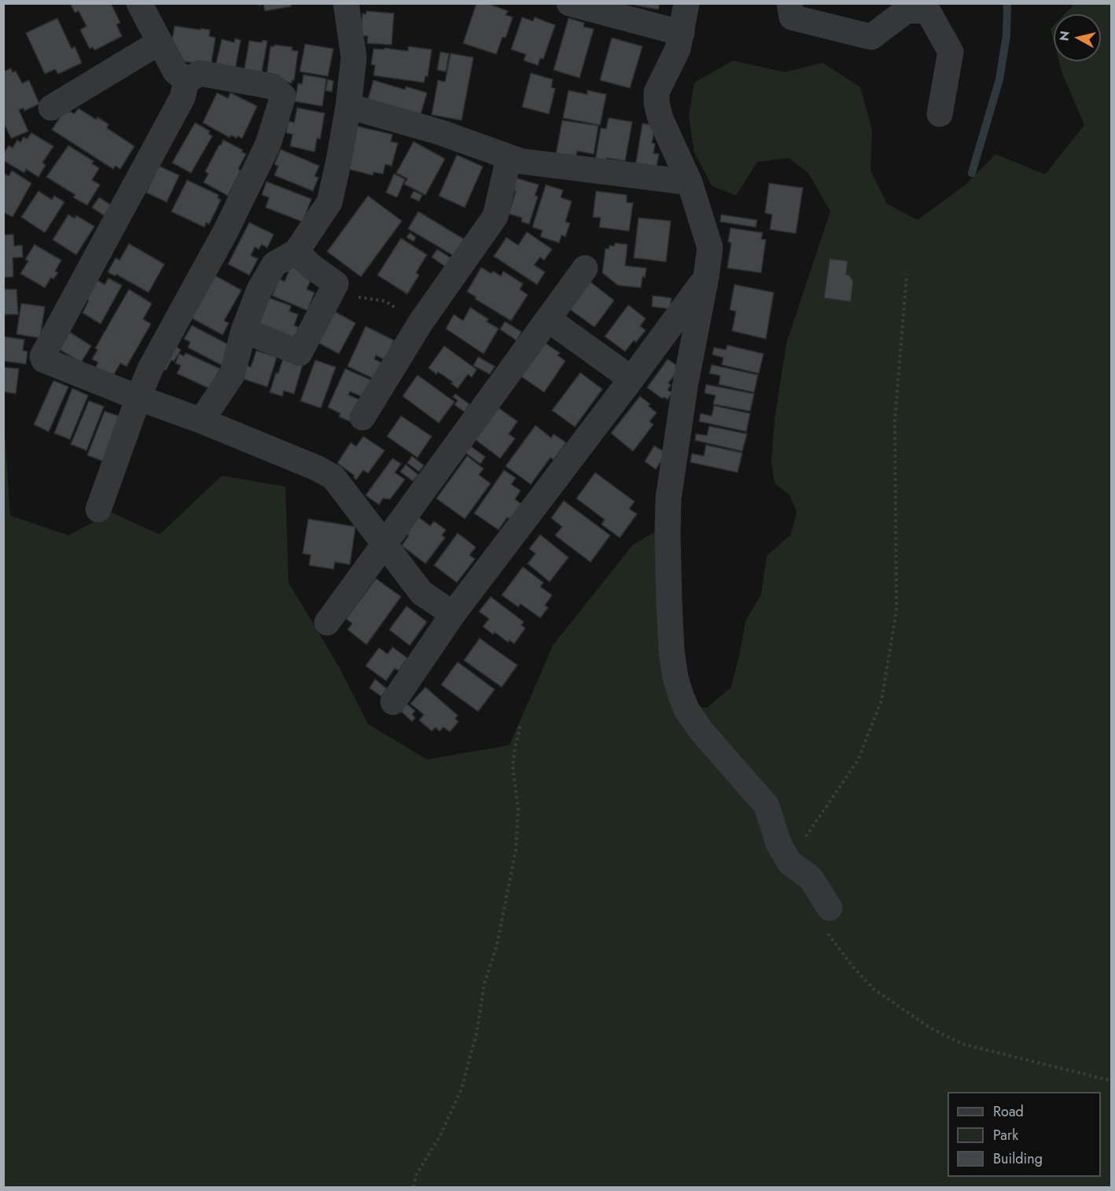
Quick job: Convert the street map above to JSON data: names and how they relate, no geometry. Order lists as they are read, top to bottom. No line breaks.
{"legend":["Road","Park","Building"],"north":"left"}
